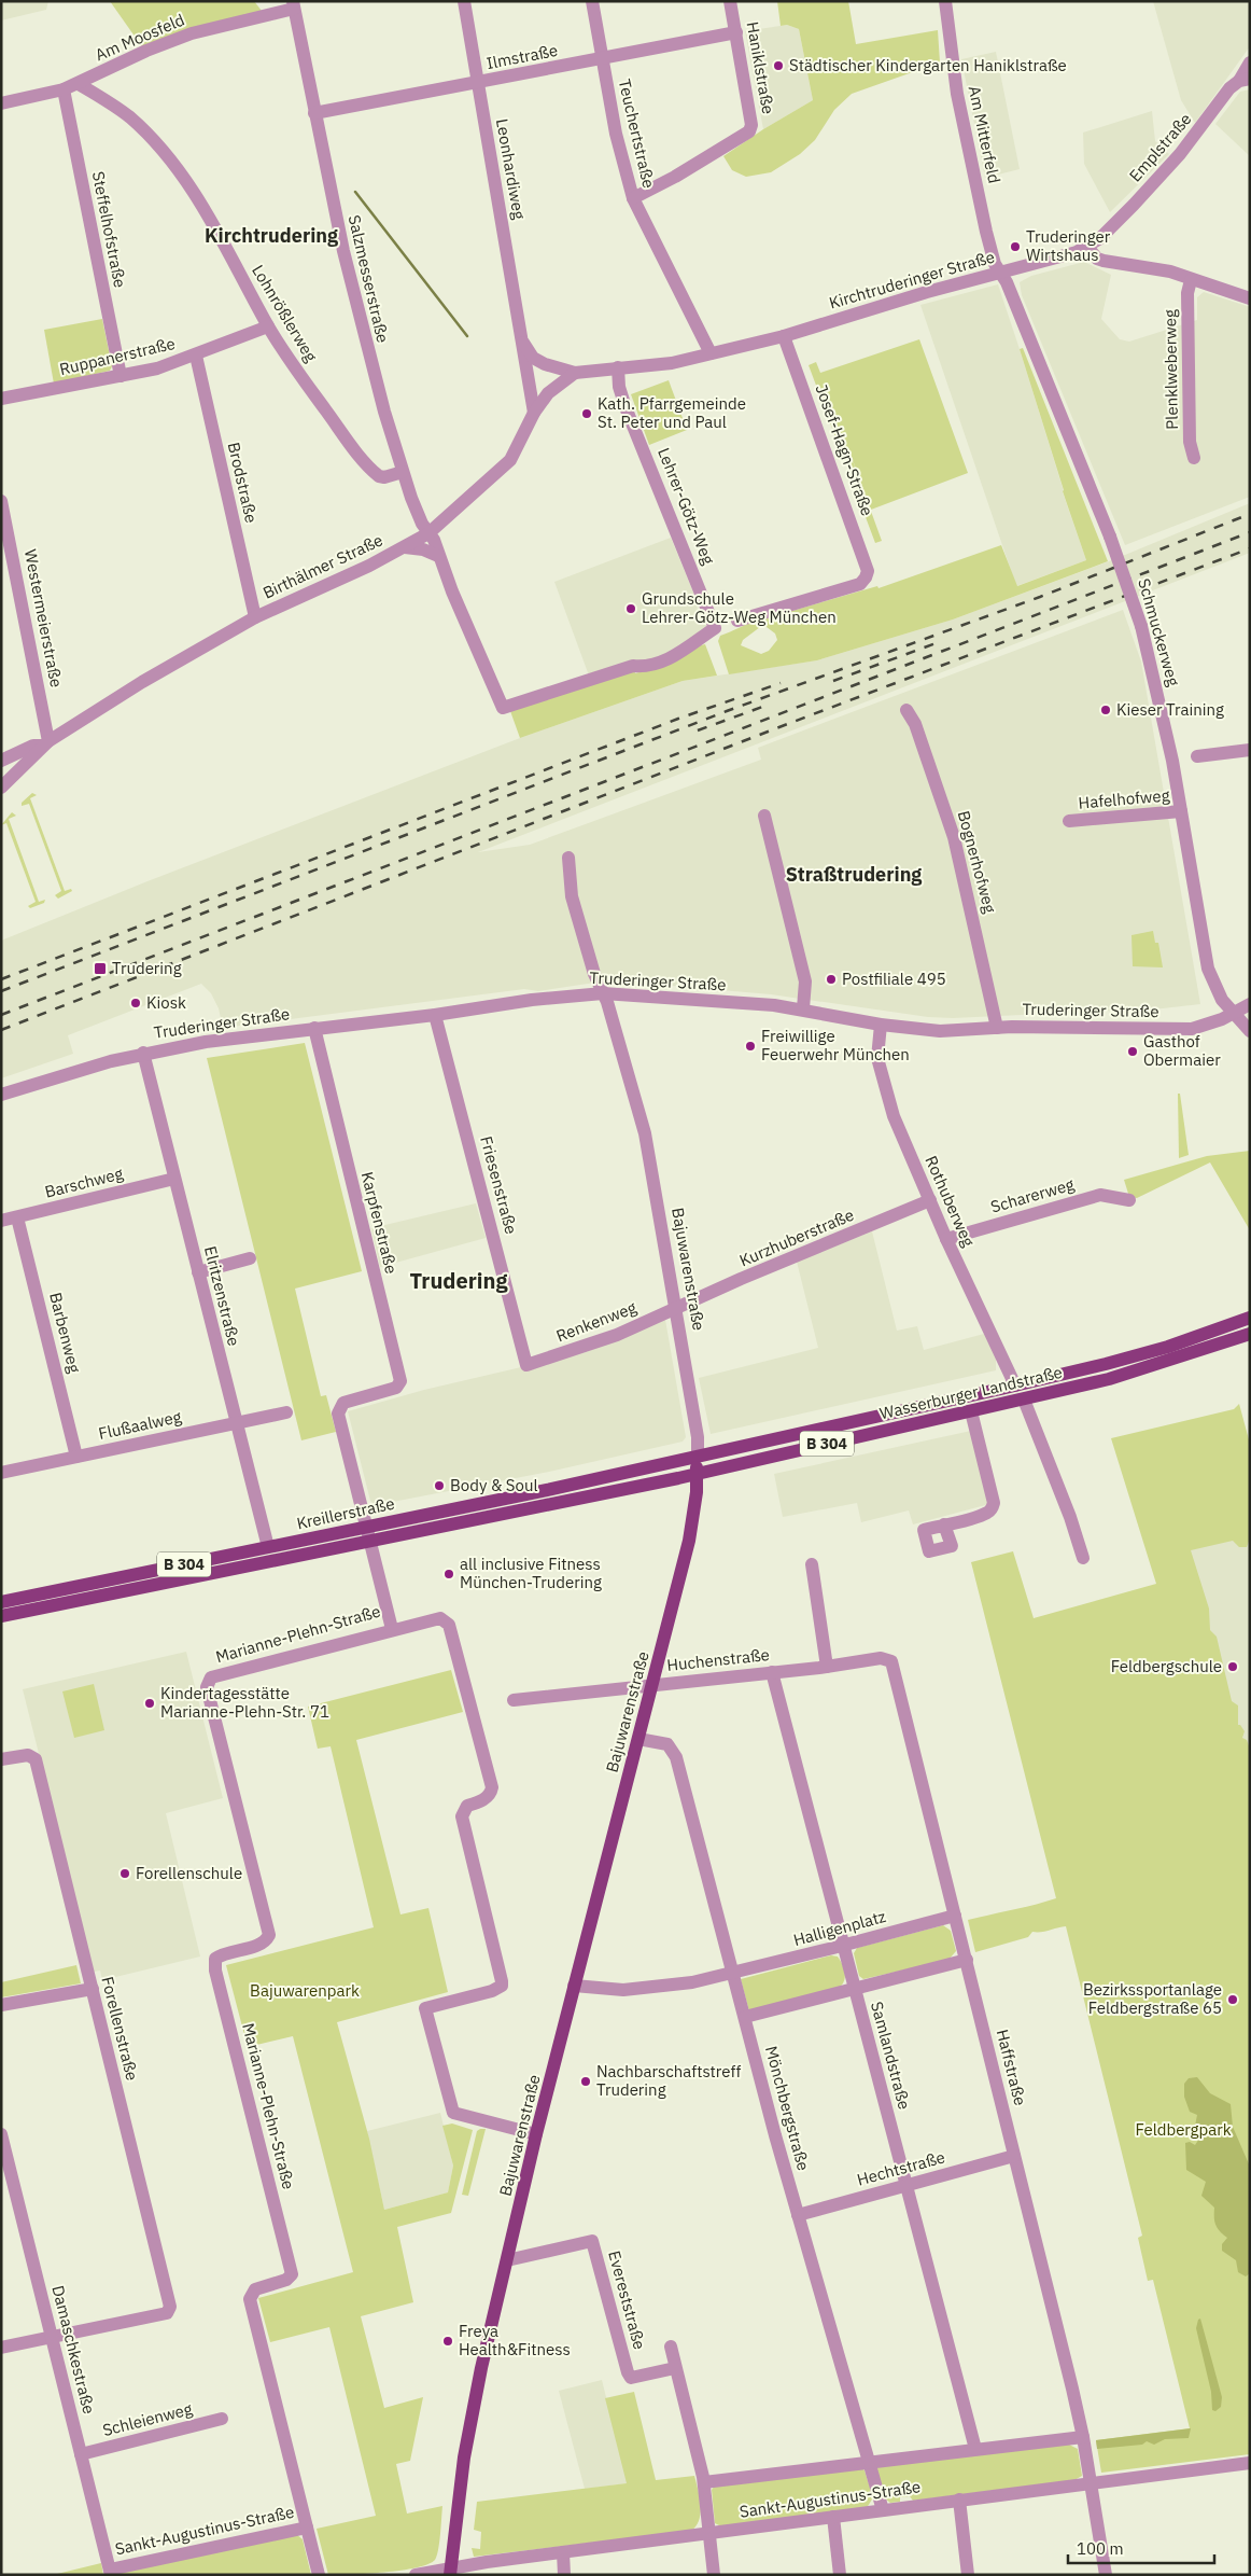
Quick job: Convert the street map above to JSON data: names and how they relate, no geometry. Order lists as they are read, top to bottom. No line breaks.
{"streets":{"main road":["Bajuwarenstraße","Wasserburger Landstraße","B 304","Kreillerstraße"],"street":["Am Moosfeld","Ilmstraße","Haniklstraße","Teuchertstraße","Am Mitterfeld","Emplstraße","Leonhardiweg","Steffelhofstraße","Salzmesserstraße","Kirchtruderinger Straße","Lohnrößlerweg","Ruppanerstraße","Plenklweberweg","Josef-Hagn-Straße","Brodstraße","Lehrer-Götz-Weg","Birthälmer Straße","Westermeierstraße","Schmuckerweg","Hafelhofweg","Bognerhofweg","Truderinger Straße","Barschweg","Friesenstraße","Scharerweg","Rothuberweg","Karpfenstraße","Kurzhuberstraße","Elritzenstraße","Renkenweg","Barbenweg","Flußaalweg","Marianne-Plehn-Straße","Huchenstraße","Halligenplatz","Forellenstraße","Samlandstraße","Haffstraße","Mönchbergstraße","Hechtstraße","Evereststraße","Damaschkestraße","Schleienweg","Sankt-Augustinus-Straße"]},"crossings":[["Am Moosfeld","Steffelhofstraße"],["Am Moosfeld","Salzmesserstraße"],["Am Moosfeld","Lohnrößlerweg"],["Ilmstraße","Haniklstraße"],["Ilmstraße","Teuchertstraße"],["Ilmstraße","Leonhardiweg"],["Ilmstraße","Salzmesserstraße"],["Haniklstraße","Teuchertstraße"],["Teuchertstraße","Kirchtruderinger Straße"],["Am Mitterfeld","Kirchtruderinger Straße"],["Am Mitterfeld","Schmuckerweg"],["Emplstraße","Kirchtruderinger Straße"],["Leonhardiweg","Birthälmer Straße"],["Steffelhofstraße","Ruppanerstraße"],["Salzmesserstraße","Lohnrößlerweg"],["Salzmesserstraße","Lehrer-Götz-Weg"],["Salzmesserstraße","Birthälmer Straße"],["Kirchtruderinger Straße","Josef-Hagn-Straße"],["Kirchtruderinger Straße","Lehrer-Götz-Weg"],["Kirchtruderinger Straße","Birthälmer Straße"],["Kirchtruderinger Straße","Schmuckerweg"],["Lohnrößlerweg","Ruppanerstraße"],["Ruppanerstraße","Brodstraße"],["Brodstraße","Birthälmer Straße"],["Birthälmer Straße","Westermeierstraße"],["Schmuckerweg","Hafelhofweg"],["Schmuckerweg","Truderinger Straße"],["Bognerhofweg","Truderinger Straße"],["Truderinger Straße","Friesenstraße"],["Truderinger Straße","Rothuberweg"],["Truderinger Straße","Karpfenstraße"],["Truderinger Straße","Bajuwarenstraße"],["Truderinger Straße","Elritzenstraße"],["Barschweg","Elritzenstraße"],["Barschweg","Barbenweg"],["Friesenstraße","Renkenweg"],["Scharerweg","Rothuberweg"],["Rothuberweg","Kurzhuberstraße"],["Rothuberweg","Wasserburger Landstraße"],["Karpfenstraße","Kreillerstraße"],["Karpfenstraße","Marianne-Plehn-Straße"],["Kurzhuberstraße","Bajuwarenstraße"],["Kurzhuberstraße","Renkenweg"],["Bajuwarenstraße","Renkenweg"],["Bajuwarenstraße","Wasserburger Landstraße"],["Bajuwarenstraße","Kreillerstraße"],["Bajuwarenstraße","Huchenstraße"],["Bajuwarenstraße","Halligenplatz"],["Bajuwarenstraße","Mönchbergstraße"],["Bajuwarenstraße","Evereststraße"],["Bajuwarenstraße","Sankt-Augustinus-Straße"],["Elritzenstraße","Flußaalweg"],["Elritzenstraße","Kreillerstraße"],["Barbenweg","Flußaalweg"],["Wasserburger Landstraße","Kreillerstraße"],["Kreillerstraße","Marianne-Plehn-Straße"],["Marianne-Plehn-Straße","Sankt-Augustinus-Straße"],["Huchenstraße","Samlandstraße"],["Huchenstraße","Haffstraße"],["Halligenplatz","Samlandstraße"],["Halligenplatz","Haffstraße"],["Halligenplatz","Mönchbergstraße"],["Forellenstraße","Damaschkestraße"],["Samlandstraße","Hechtstraße"],["Samlandstraße","Sankt-Augustinus-Straße"],["Haffstraße","Hechtstraße"],["Haffstraße","Sankt-Augustinus-Straße"],["Mönchbergstraße","Hechtstraße"],["Mönchbergstraße","Sankt-Augustinus-Straße"],["Evereststraße","Sankt-Augustinus-Straße"],["Damaschkestraße","Schleienweg"],["Damaschkestraße","Sankt-Augustinus-Straße"]],"districts":["Kirchtrudering","Straßtrudering","Trudering"],"parks":["Bajuwarenpark","Feldbergpark"],"places":{"other":["Städtischer Kindergarten Haniklstraße","Truderinger Wirtshaus","Kath. Pfarrgemeinde St. Peter und Paul","Grundschule Lehrer-Götz-Weg München","Kieser Training","Postfiliale 495","Kiosk","Freiwillige Feuerwehr München","Gasthof Obermaier","Body & Soul","all inclusive Fitness München-Trudering","Feldbergschule","Kindertagesstätte Marianne-Plehn-Str. 71","Forellenschule","Bezirkssportanlage Feldbergstraße 65","Nachbarschaftstreff Trudering","Freya Health&Fitness"],"transit":["Trudering"]},"scale_bar":"100 m"}
